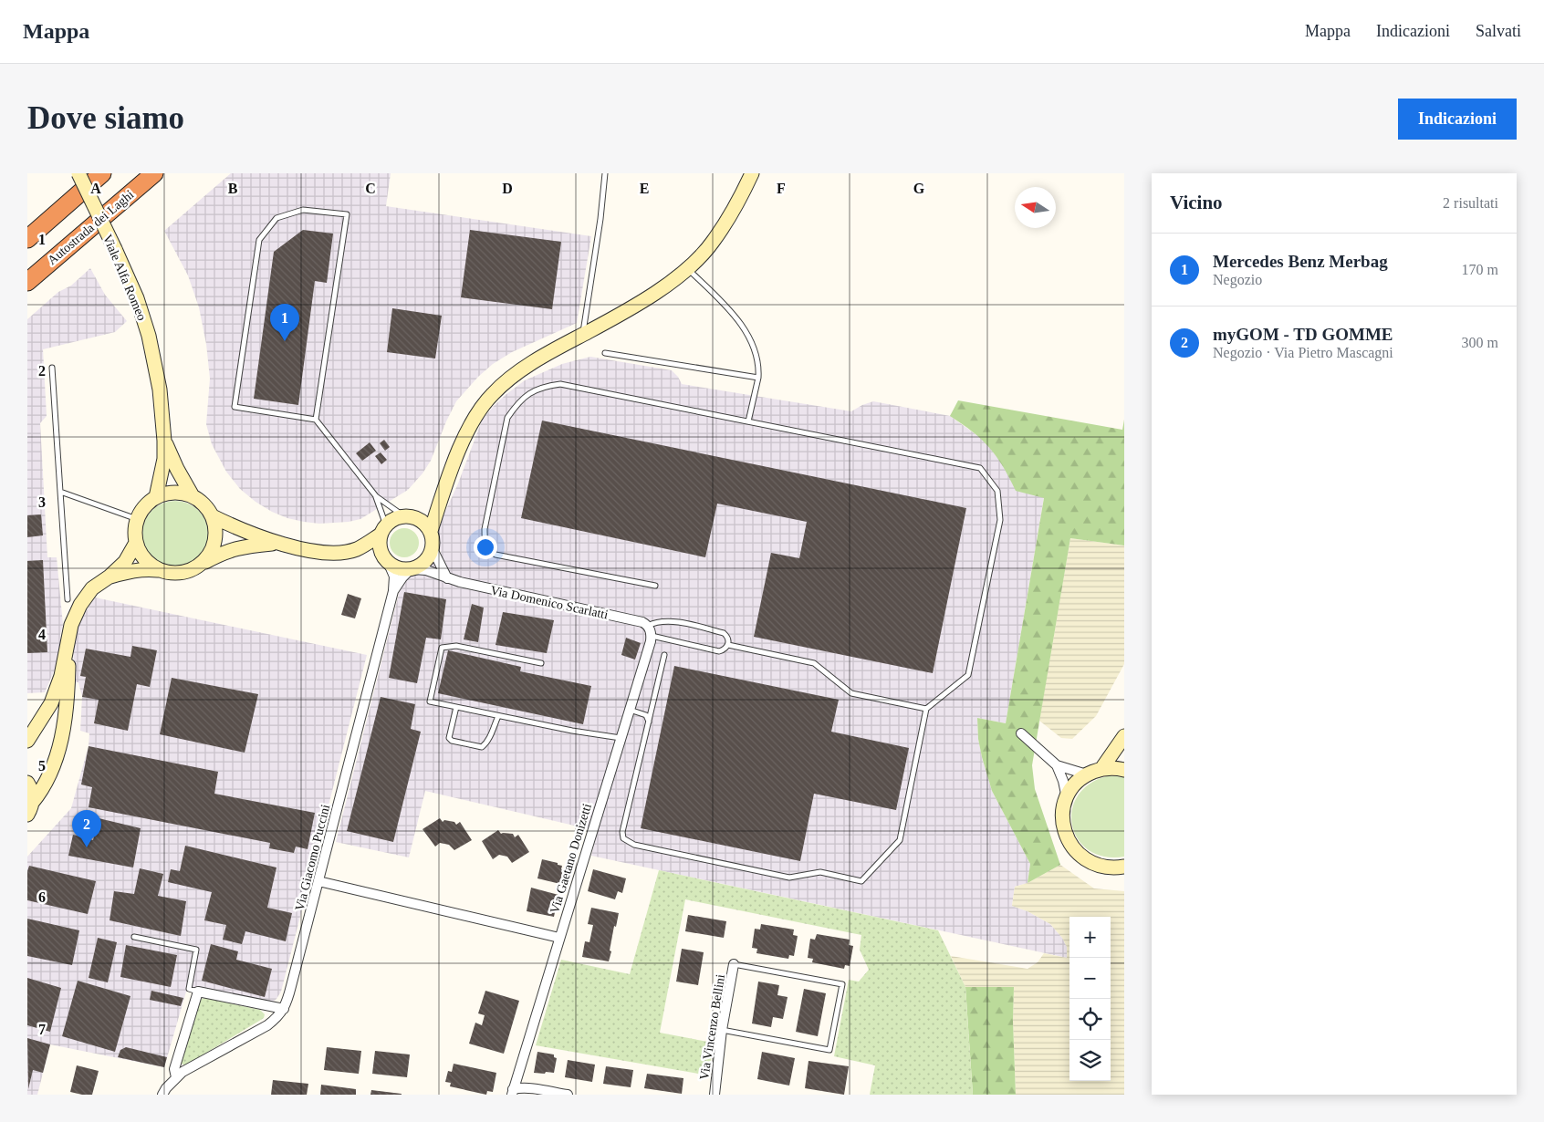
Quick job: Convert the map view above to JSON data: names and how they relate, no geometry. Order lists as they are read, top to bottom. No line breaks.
{"streets":{"highway":["Autostrada dei Laghi"],"main road":["Viale Alfa Romeo"],"street":["Via Domenico Scarlatti","Via Giacomo Puccini","Via Gaetano Donizetti","Via Vincenzo Bellini"]},"crossings":[["Via Domenico Scarlatti","Via Giacomo Puccini"],["Via Domenico Scarlatti","Via Gaetano Donizetti"]],"north":"left","page":{"header":"Mappa","nav":["Mappa","Indicazioni","Salvati"],"buttons":"Indicazioni","title":"Dove siamo","heading":["Vicino","2 risultati"],"list":[{"mark":"1","name":"Mercedes Benz Merbag","note":"Negozio","value":"170 m"},{"mark":"2","name":"myGOM - TD GOMME","note":"Negozio · Via Pietro Mascagni","value":"300 m"}],"pins":["1","2"],"map_buttons":["+","−"]},"grid":{"columns":["A","B","C","D","E","F","G"],"rows":["1","2","3","4","5","6","7"]}}
